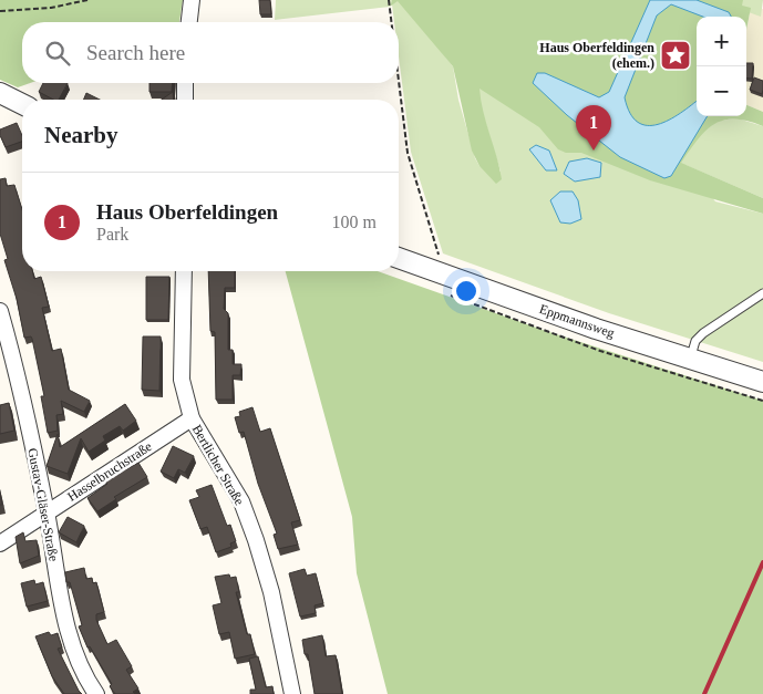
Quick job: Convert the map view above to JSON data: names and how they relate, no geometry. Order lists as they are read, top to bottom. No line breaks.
{"streets":{"street":["Eppmannsweg","Bertlicher Straße","Hasselbruchstraße","Gustav-Gläser-Straße"]},"crossings":[["Bertlicher Straße","Hasselbruchstraße"],["Hasselbruchstraße","Gustav-Gläser-Straße"]],"places":{"place":["Haus Oberfeldingen (ehem.)"]},"page":{"map_buttons":["+","−"],"search":"Search here","heading":"Nearby","pins":"1","list":[{"mark":"1","name":"Haus Oberfeldingen","note":"Park","value":"100 m"}]}}
